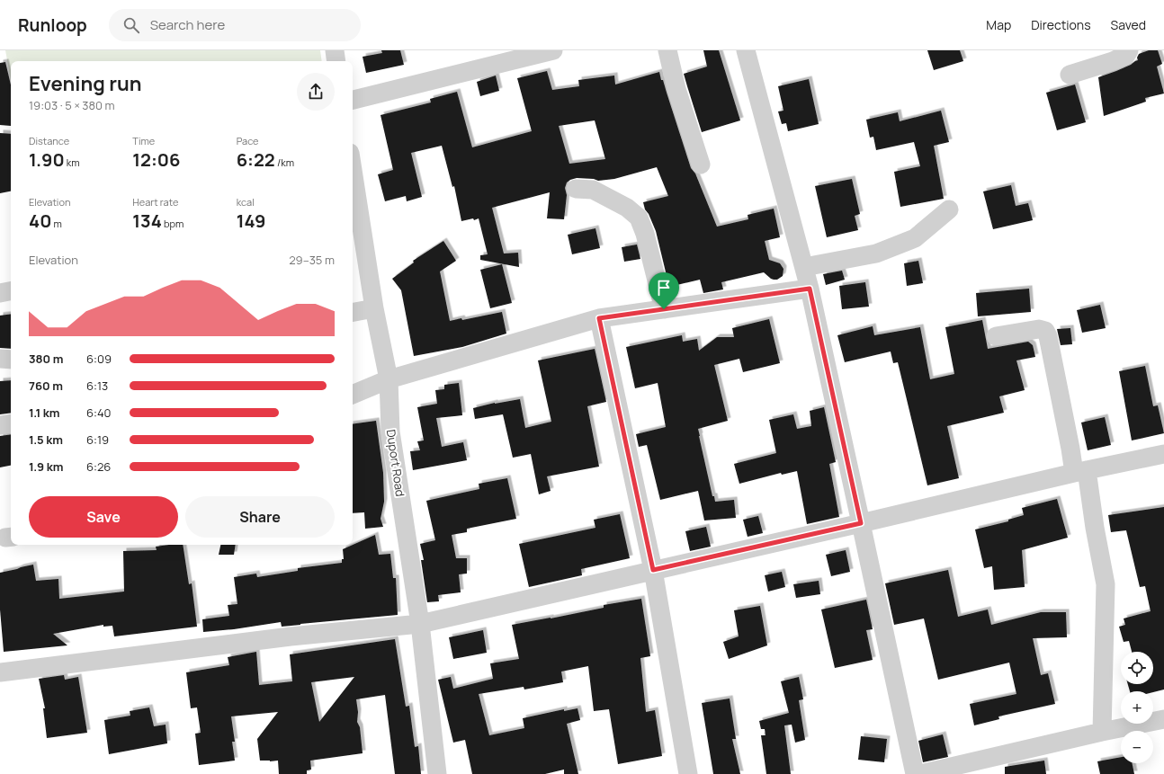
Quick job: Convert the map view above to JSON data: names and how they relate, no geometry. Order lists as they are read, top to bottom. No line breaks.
{"streets":{"street":["Duport Road"]},"page":{"header":"Runloop","search":"Search here","nav":["Map","Directions","Saved"],"heading":["Evening run","19:03 · 5 × 380 m"],"stats":[["Distance","1.90 km"],["Time","12:06"],["Pace","6:22 /km"],["Elevation","40 m"],["Heart rate","134 bpm"],["kcal","149"]],"chart":["Elevation","29–35 m"],"list":[{"name":"380 m","note":"6:09"},{"name":"760 m","note":"6:13"},{"name":"1.1 km","note":"6:40"},{"name":"1.5 km","note":"6:19"},{"name":"1.9 km","note":"6:26"}],"buttons":["Save","Share"],"map_buttons":["+","−"]}}
